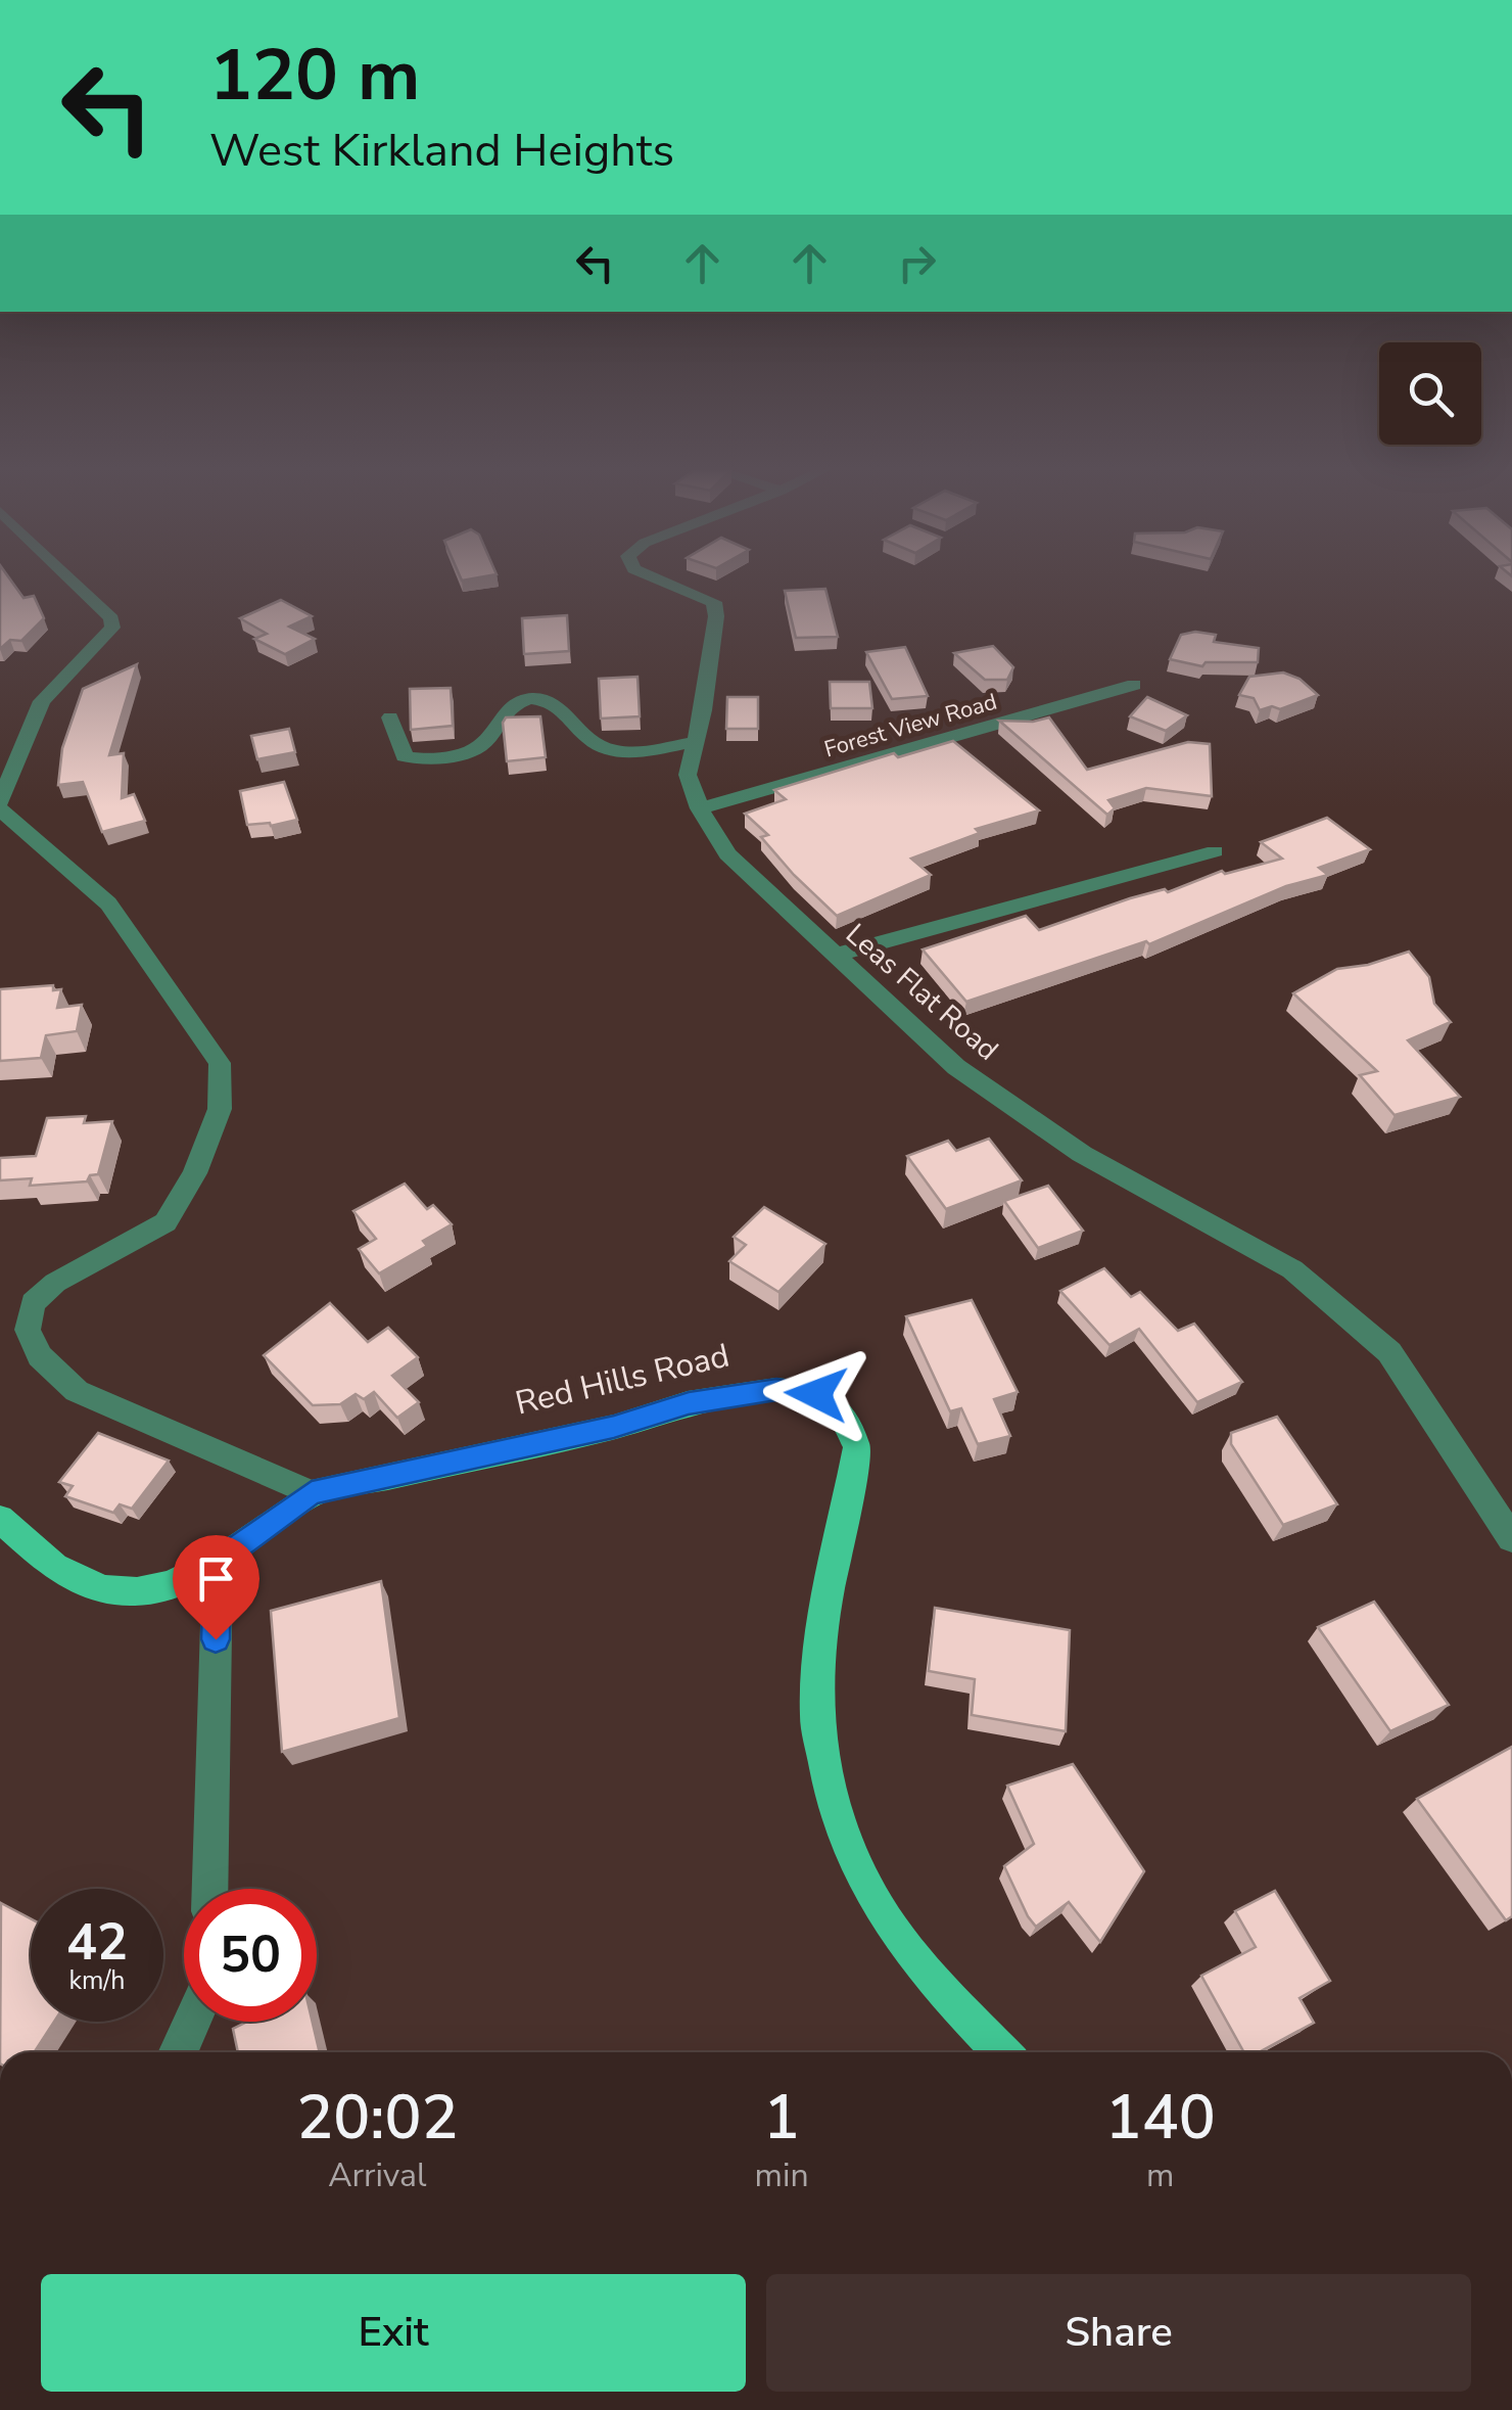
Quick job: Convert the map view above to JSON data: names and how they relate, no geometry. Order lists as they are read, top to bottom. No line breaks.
{"streets":{"main road":["Red Hills Road"],"street":["Forest View Road","Leas Flat Road"]},"crossings":[["Forest View Road","Leas Flat Road"]],"page":{"turn":["120 m","West Kirkland Heights"],"speed":"42 km/h","limit":"50","eta":["20:02","Arrival","1","min","140","m"],"buttons":["Exit","Share"]}}
